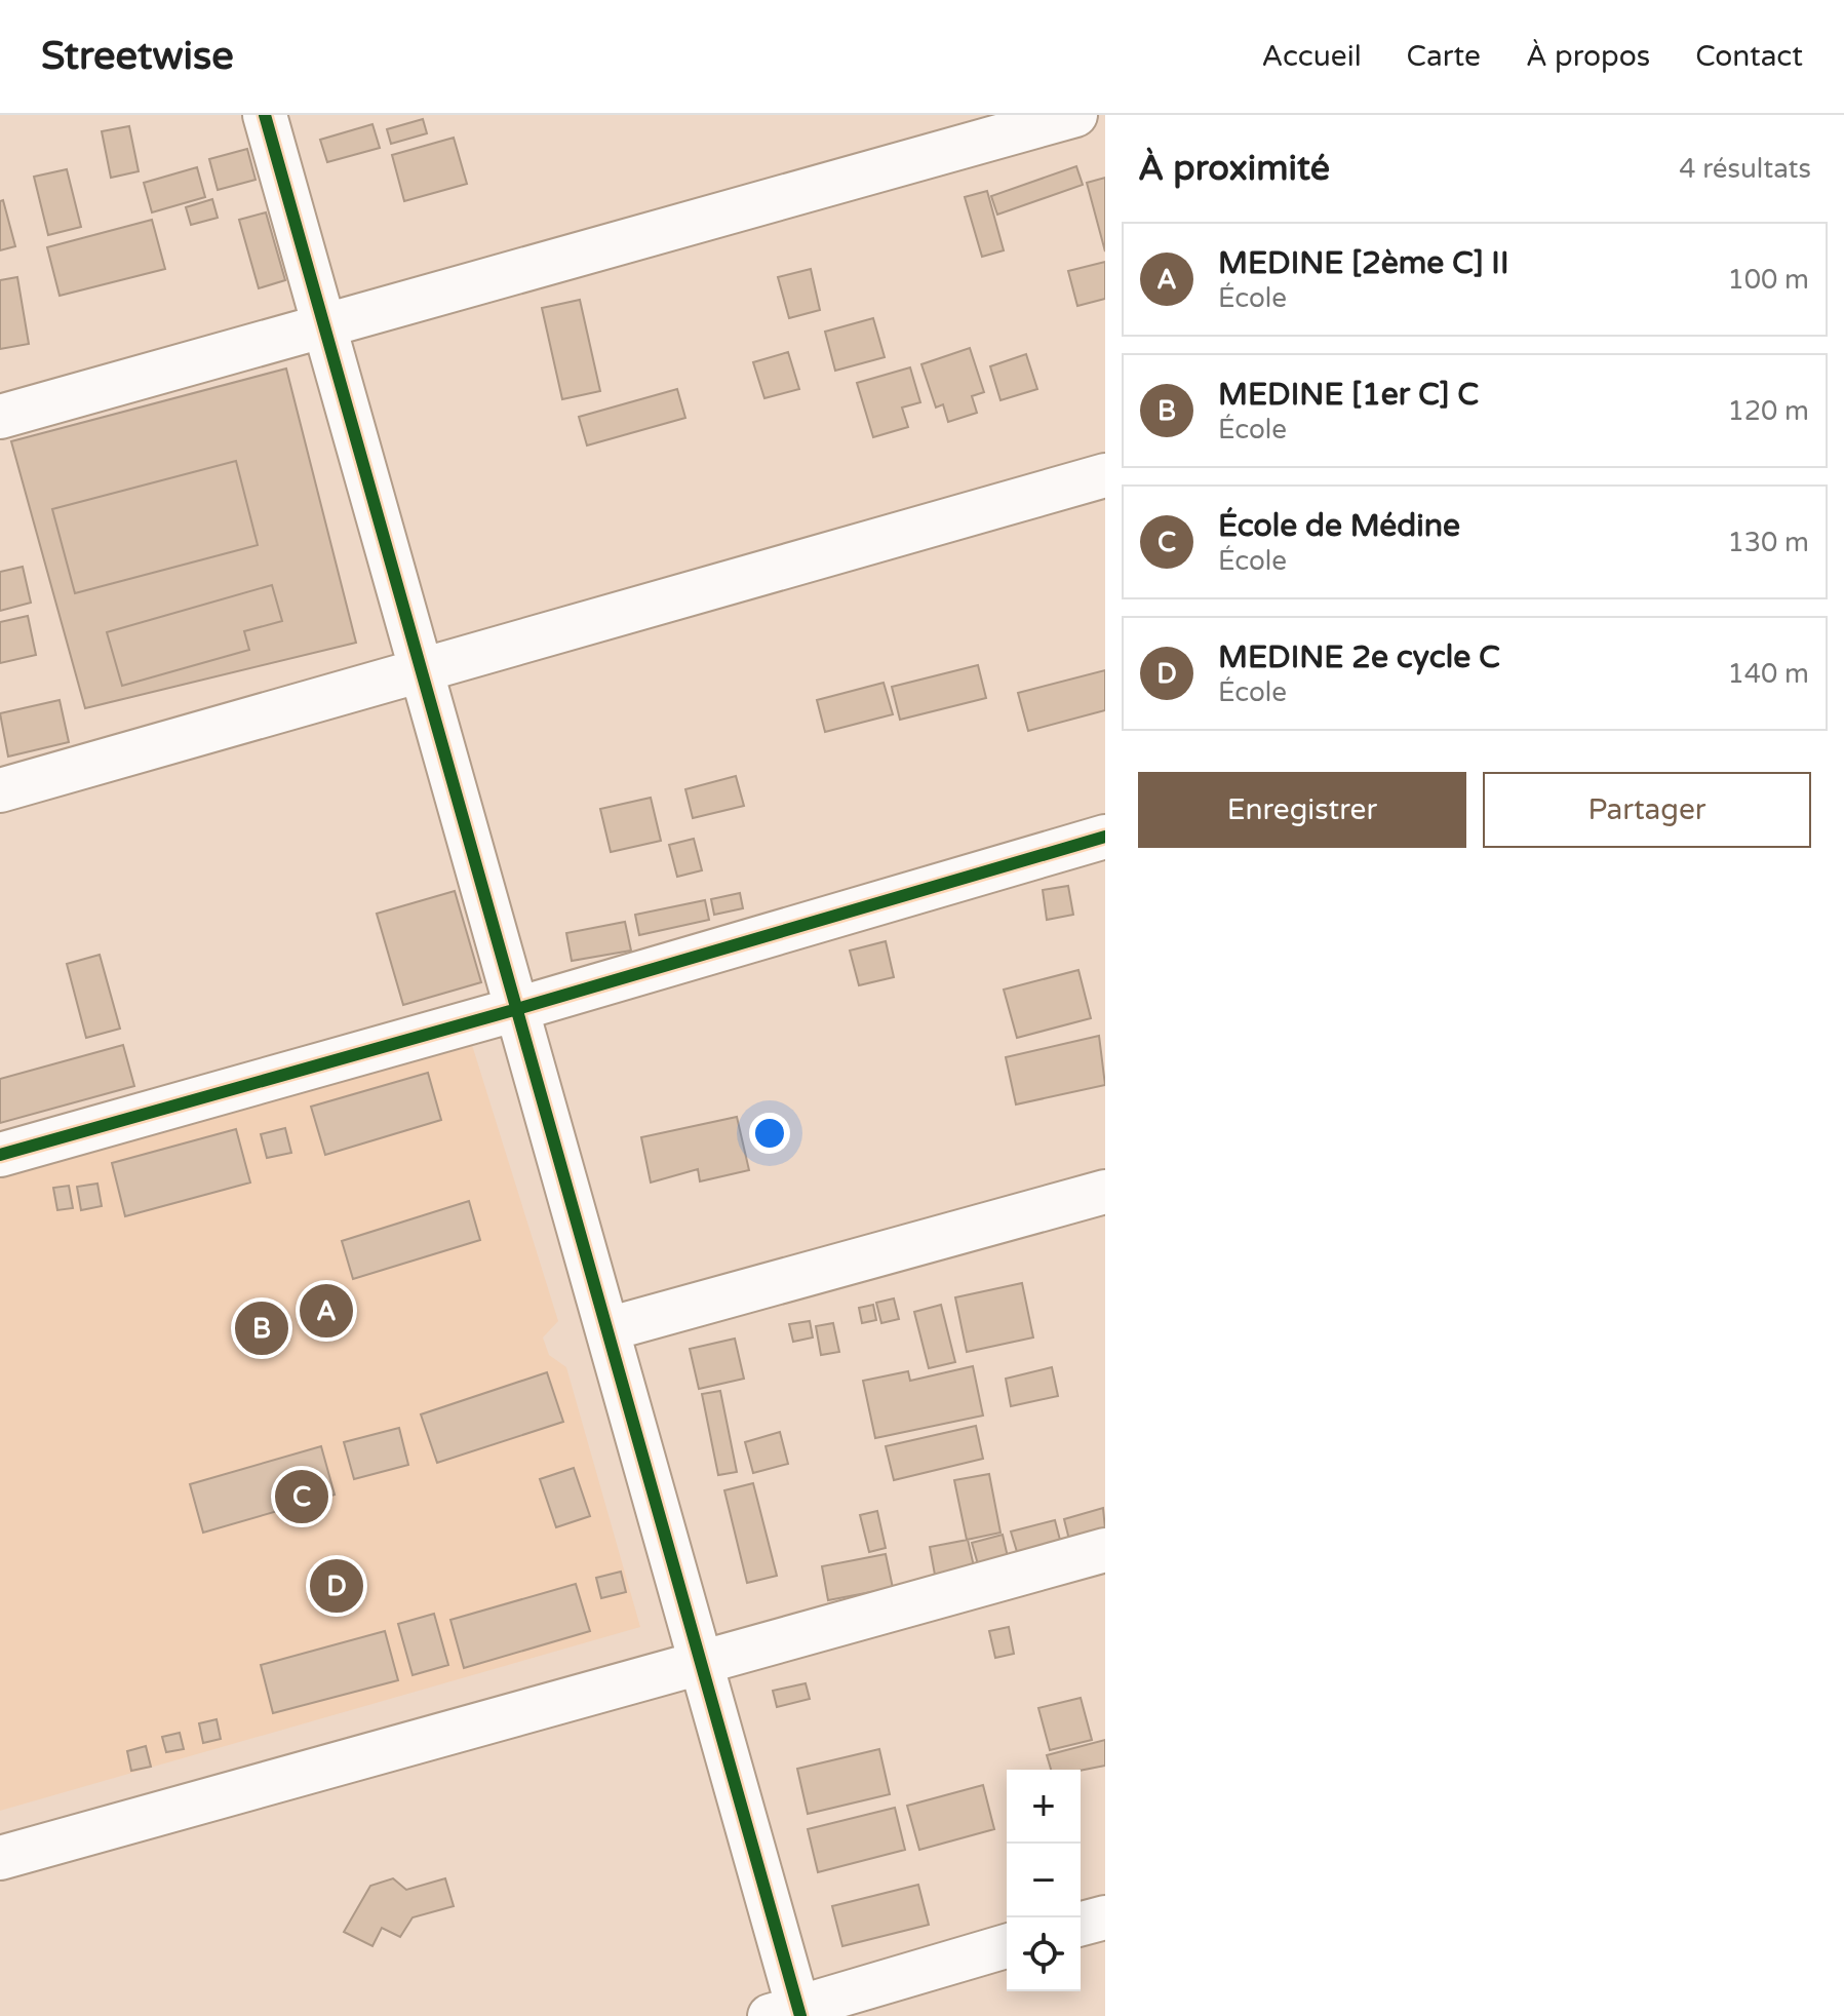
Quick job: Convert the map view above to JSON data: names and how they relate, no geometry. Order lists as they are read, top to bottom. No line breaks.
{"page":{"header":"Streetwise","nav":["Accueil","Carte","À propos","Contact"],"heading":["À proximité","4 résultats"],"list":[{"mark":"A","name":"MEDINE [2ème C] II","note":"École","value":"100 m"},{"mark":"B","name":"MEDINE [1er C] C","note":"École","value":"120 m"},{"mark":"C","name":"École de Médine","note":"École","value":"130 m"},{"mark":"D","name":"MEDINE 2e cycle C","note":"École","value":"140 m"}],"buttons":["Enregistrer","Partager"],"pins":["A","B","C","D"],"map_buttons":["+","−"]}}
